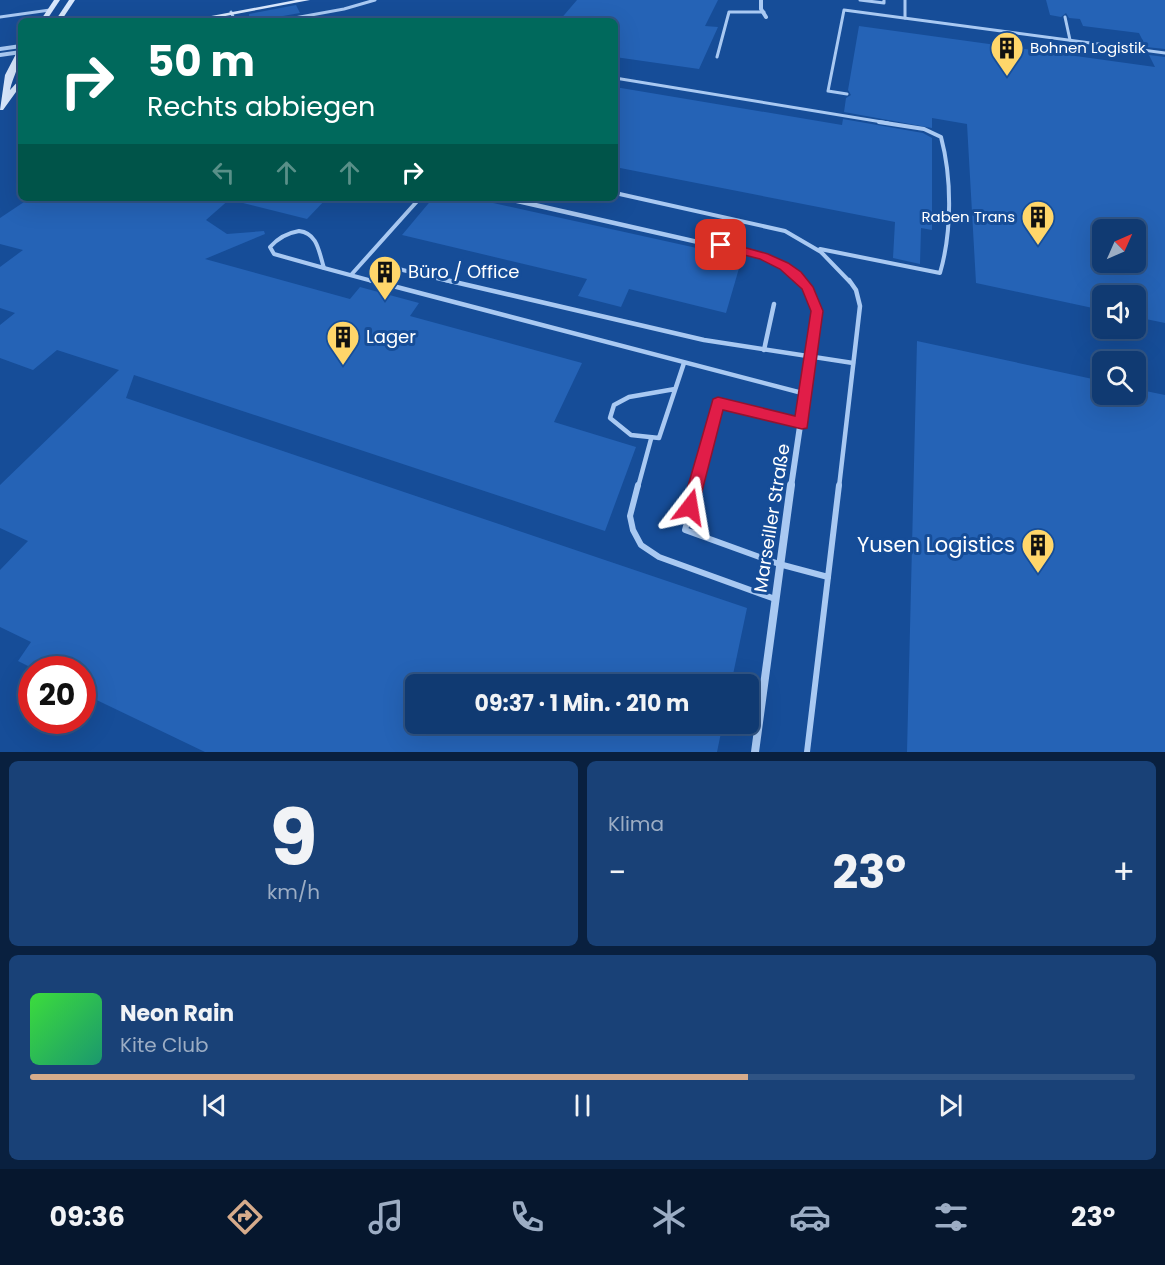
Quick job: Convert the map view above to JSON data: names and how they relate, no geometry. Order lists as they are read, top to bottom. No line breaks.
{"streets":{"street":["Marseiller Straße"]},"places":{"building":["Bohnen Logistik","Raben Trans","Büro / Office","Lager","Yusen Logistics"]},"north":"top right","page":{"turn":["50 m","Rechts abbiegen"],"limit":"20","trip":"09:37 · 1 Min. · 210 m","tile":[["9","km/h"],"Klima"],"heat":["−","23°","+"],"song":["Neon Rain","Kite Club"],"tabs":["09:36","23°"]}}
